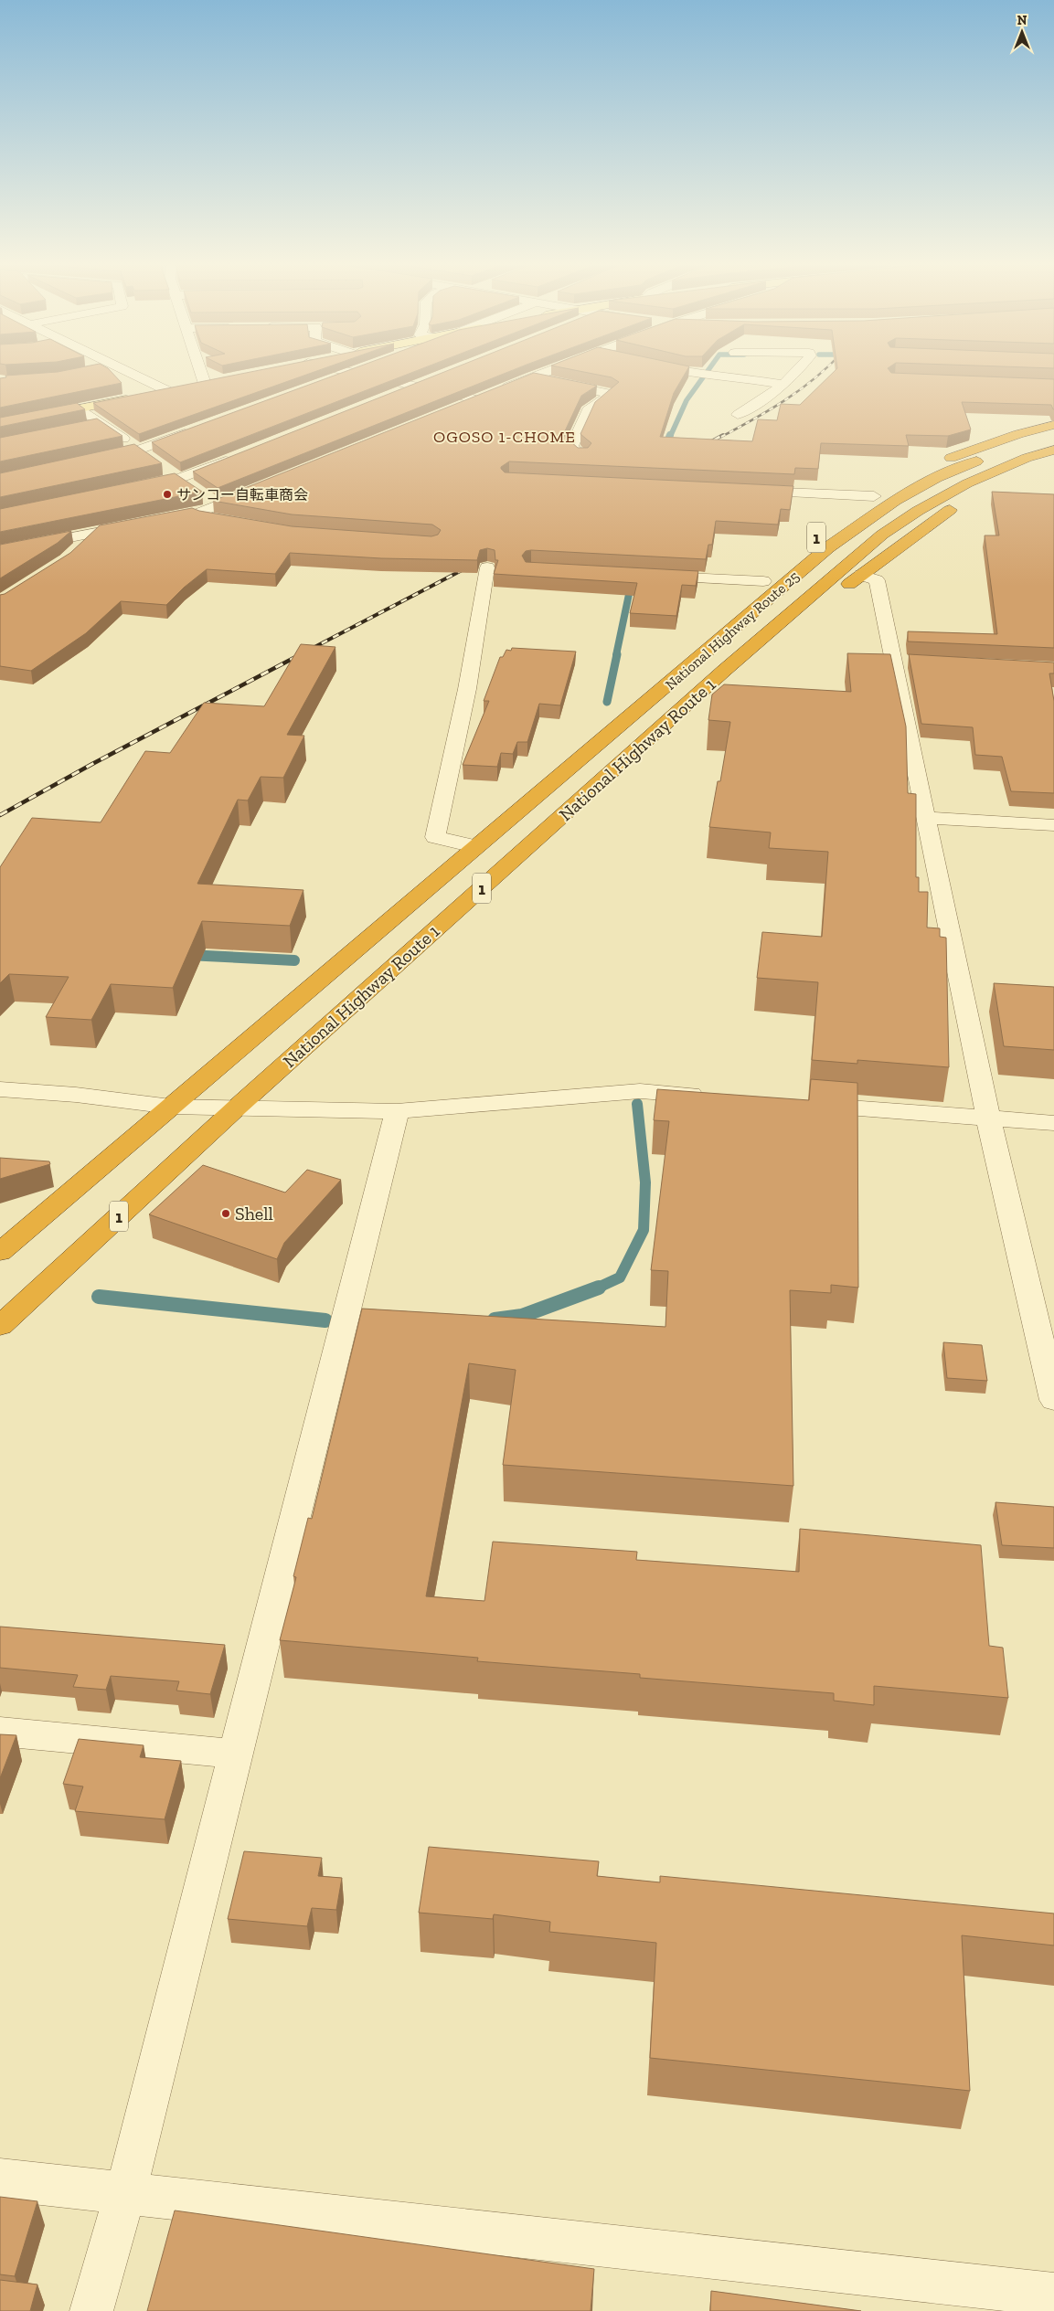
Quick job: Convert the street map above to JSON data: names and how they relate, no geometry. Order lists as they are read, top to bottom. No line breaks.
{"streets":{"highway":["1","National Highway Route 25","National Highway Route 1"]},"crossings":[["National Highway Route 25","National Highway Route 1"]],"districts":["OGOSO 1-CHOME"],"places":["サンコー自転車商会","Shell"],"north":"top"}
